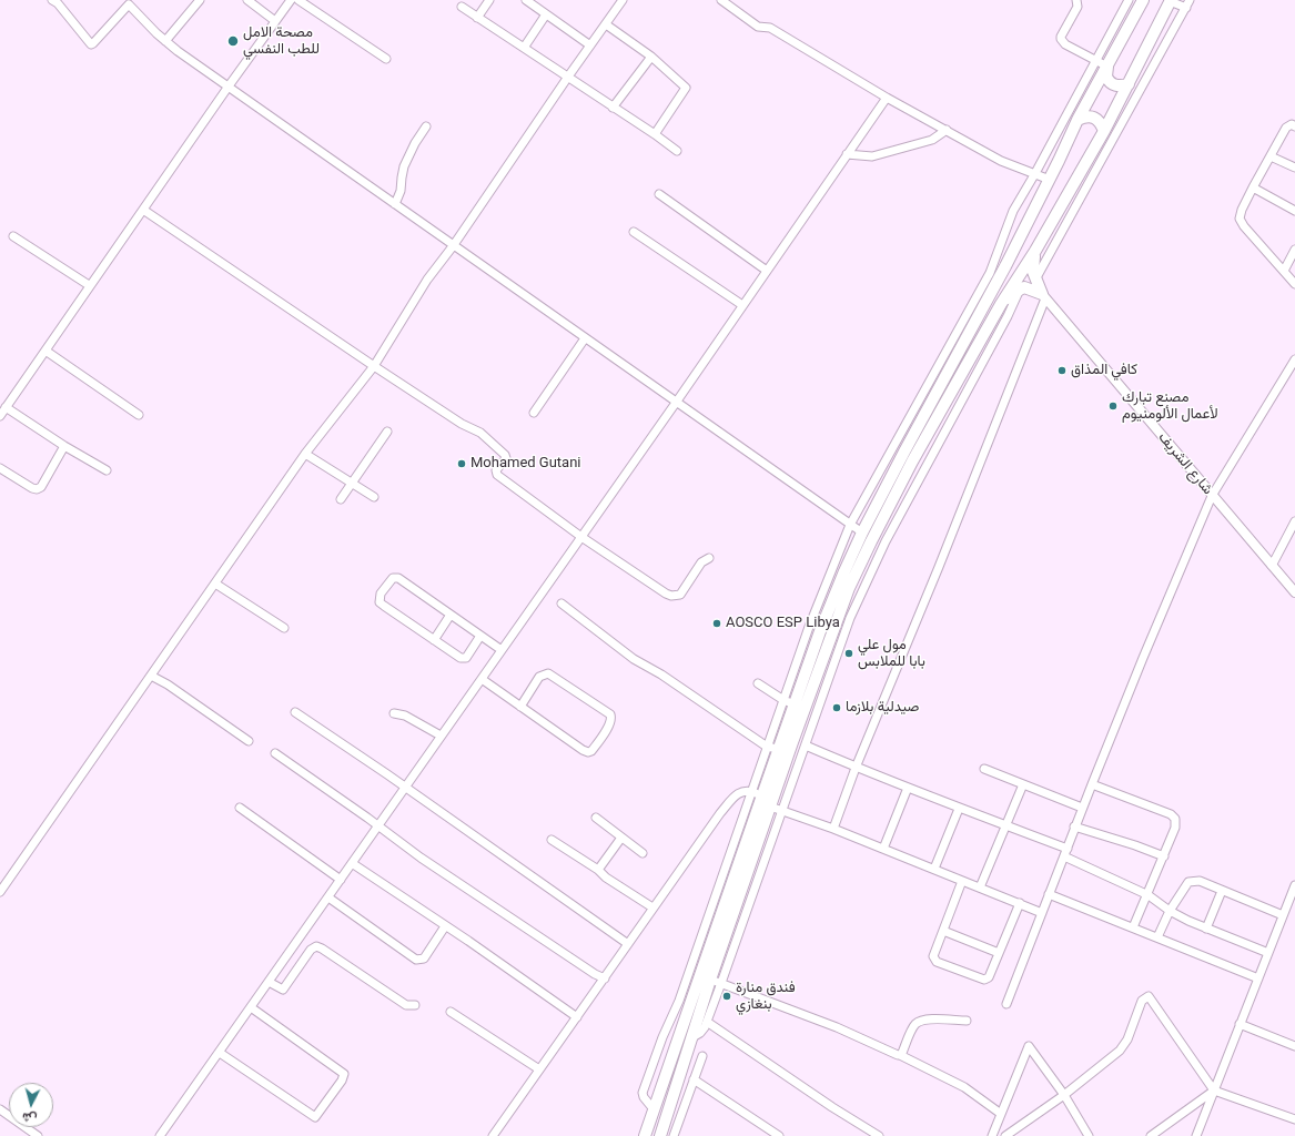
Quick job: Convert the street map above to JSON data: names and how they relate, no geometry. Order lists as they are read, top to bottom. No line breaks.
{"streets":{"main road":["شارع الشريف"]},"places":["مصحة الامل للطب النفسي","كافي المذاق","مصنع تبارك لأعمال الألومنيوم","Mohamed Gutani","AOSCO ESP Libya","مول علي بابا للملابس","صيدلية بلازما","فندق منارة بنغازي"],"north":"bottom"}
